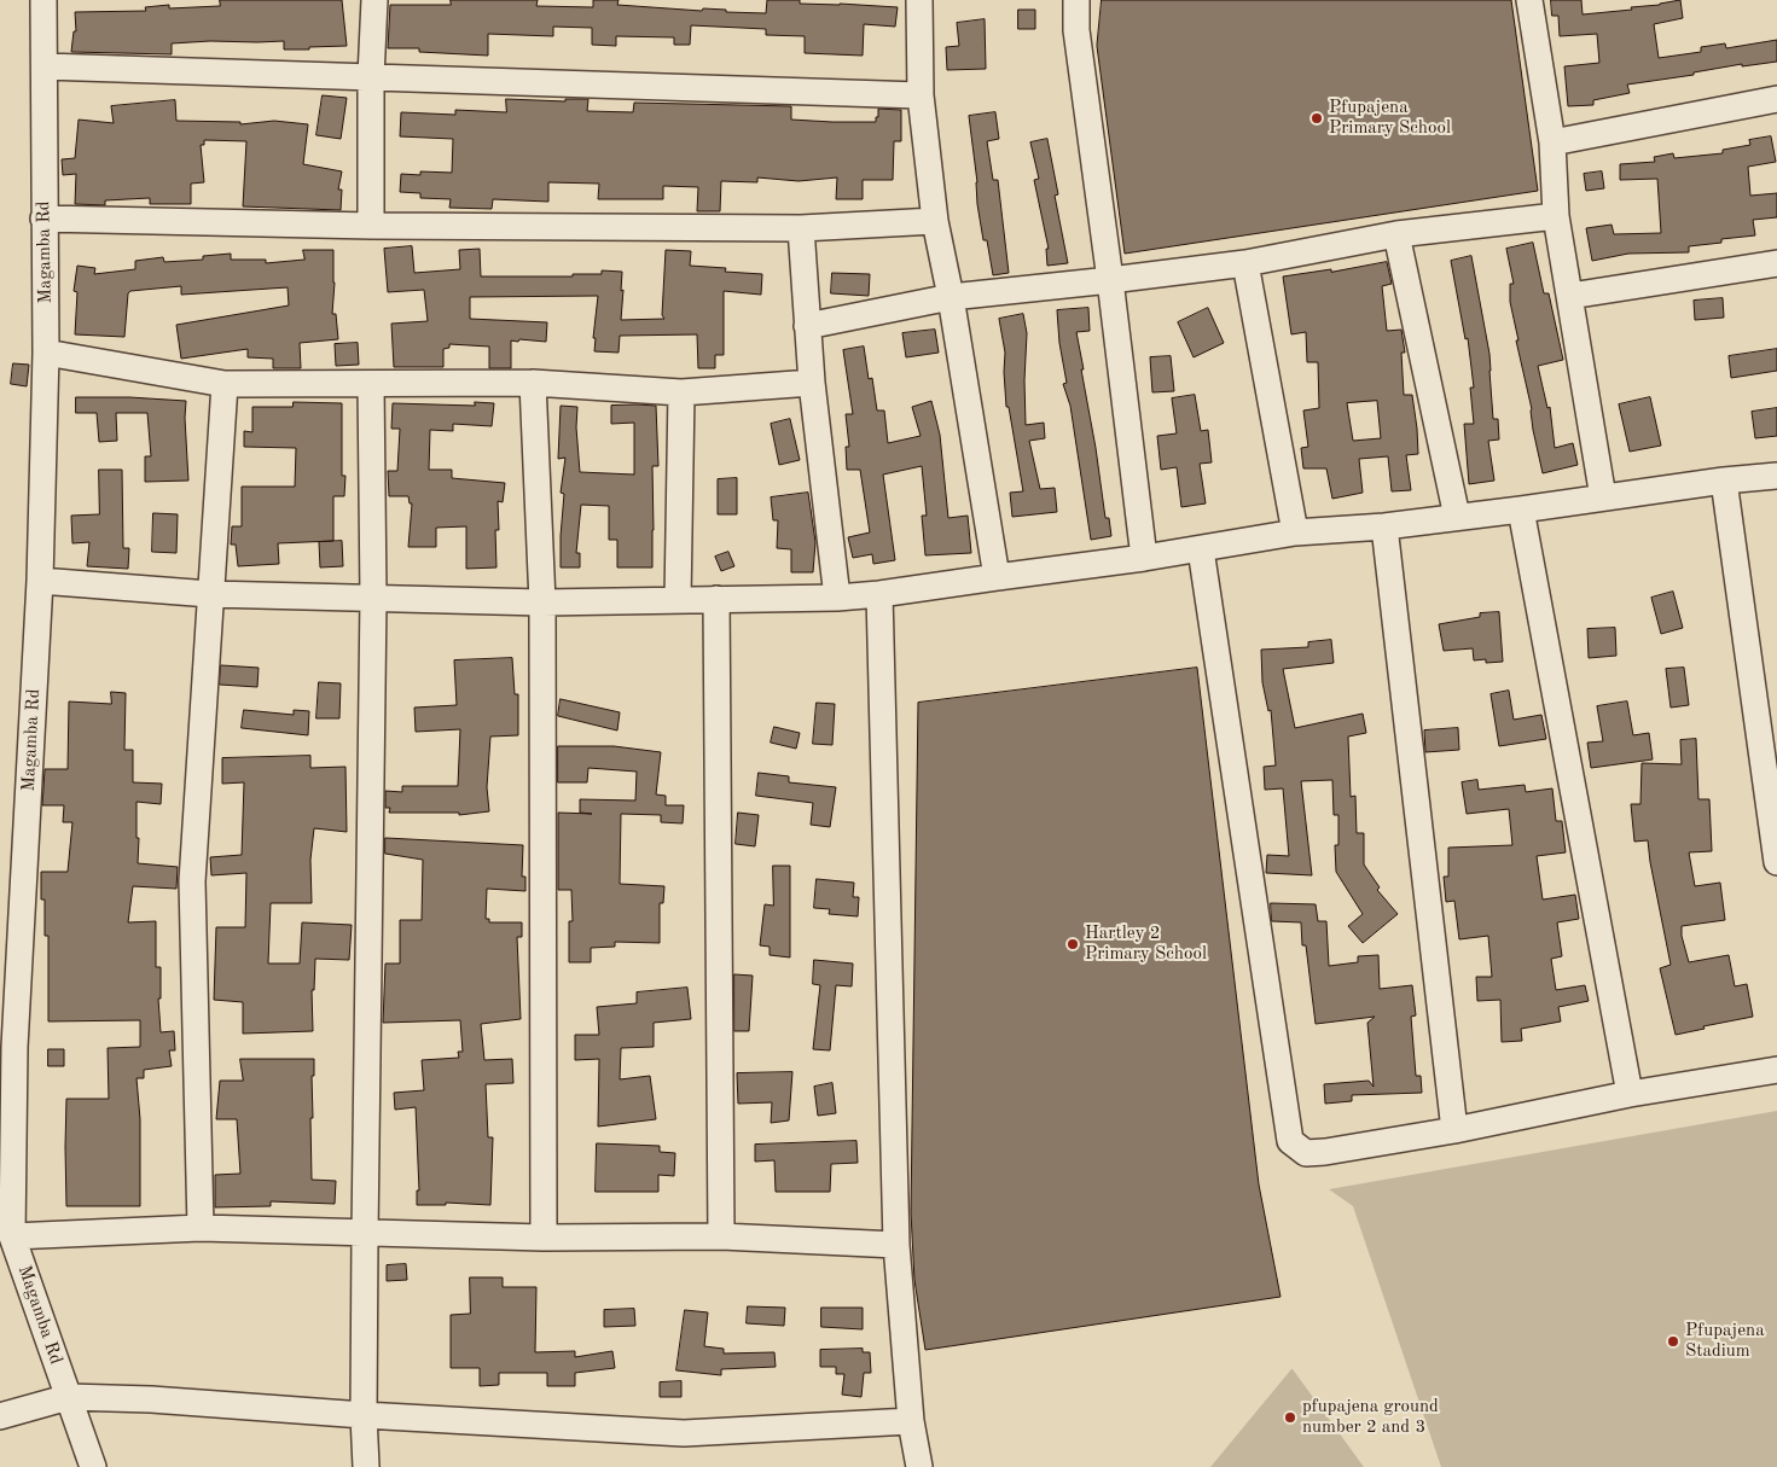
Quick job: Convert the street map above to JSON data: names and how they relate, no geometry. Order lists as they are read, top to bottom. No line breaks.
{"streets":{"street":["Magamba Rd"]},"places":["Pfupajena Primary School","Hartley 2 Primary School","Pfupajena Stadium","pfupajena ground number 2 and 3"]}
